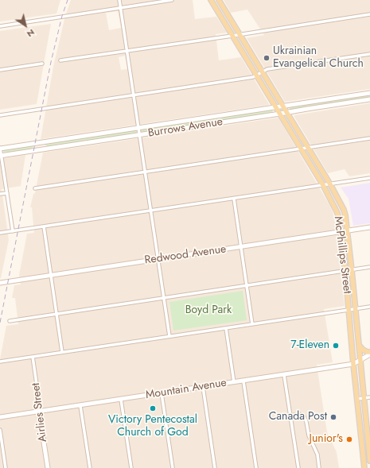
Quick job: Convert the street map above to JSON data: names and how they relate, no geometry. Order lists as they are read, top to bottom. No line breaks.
{"streets":{"main road":["McPhillips Street"],"street":["Burrows Avenue","Redwood Avenue","Mountain Avenue","Airlies Street"]},"crossings":[["Burrows Avenue","McPhillips Street"],["Redwood Avenue","McPhillips Street"],["McPhillips Street","Mountain Avenue"],["Mountain Avenue","Airlies Street"]],"parks":["Boyd Park"],"places":["Ukrainian Evangelical Church","7-Eleven","Victory Pentecostal Church of God","Canada Post","Junior's"],"north":"bottom right"}
